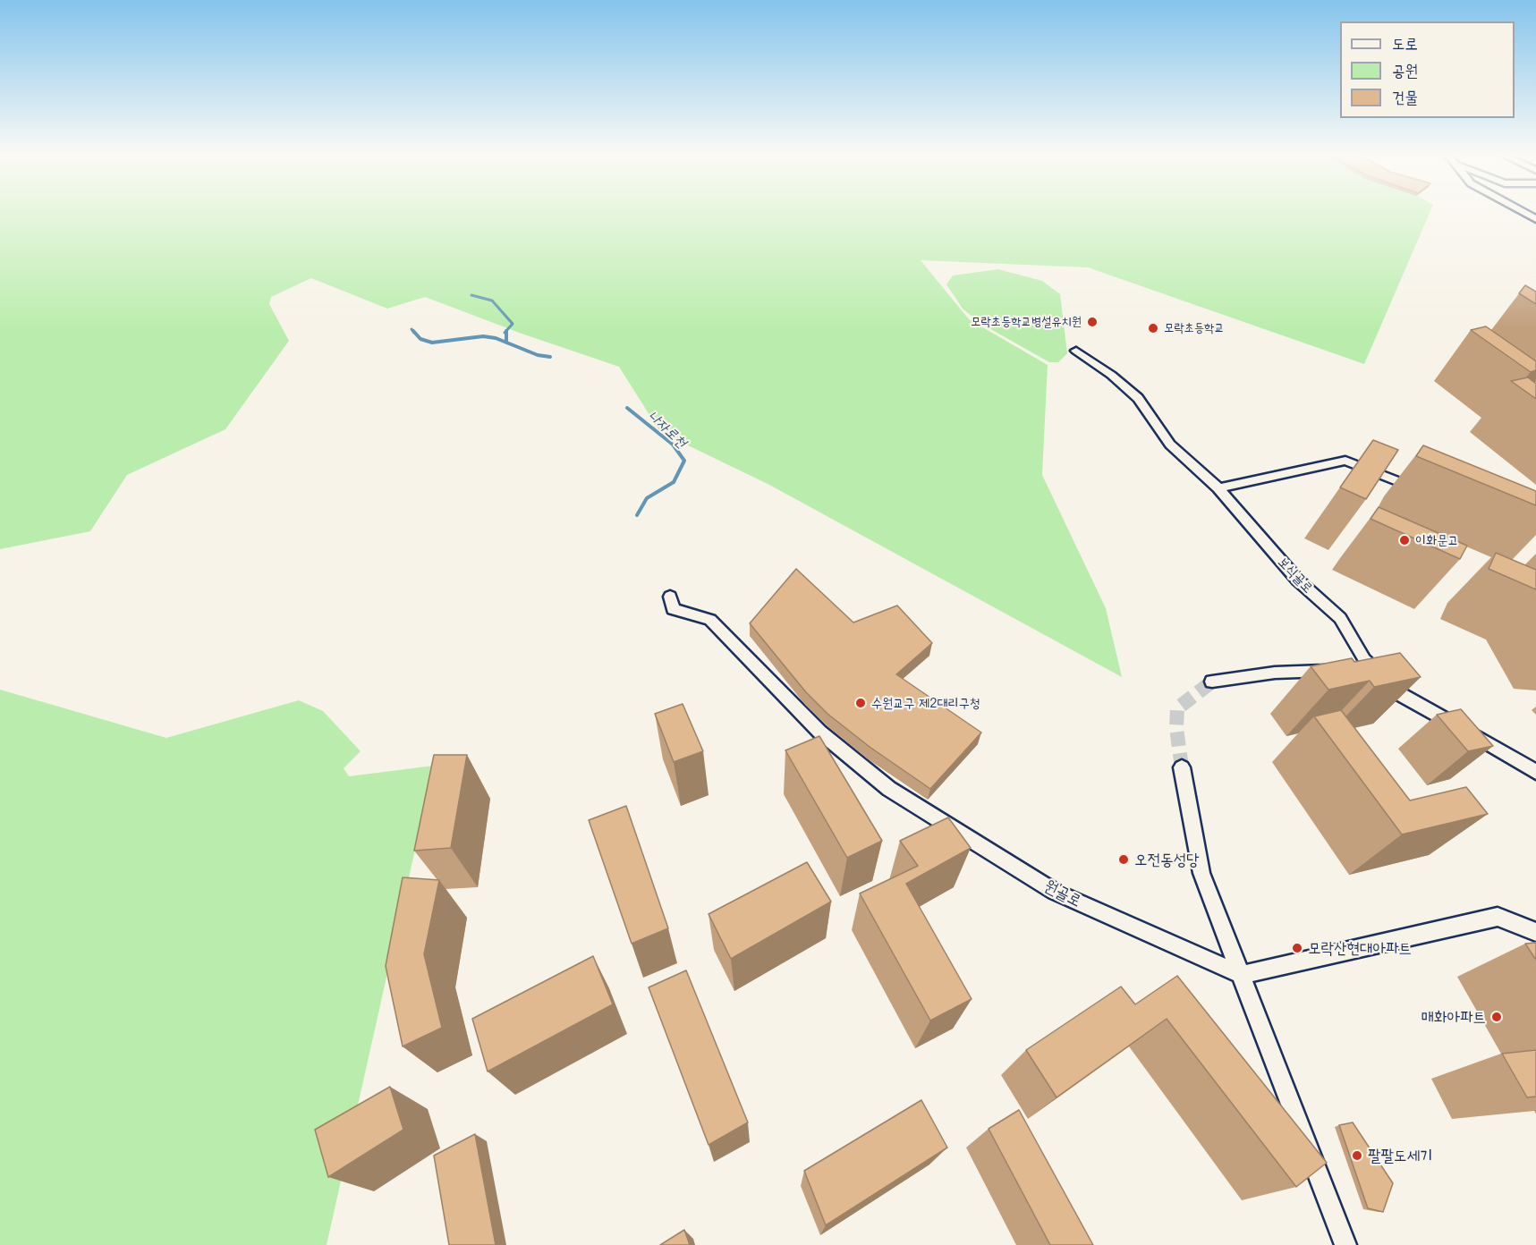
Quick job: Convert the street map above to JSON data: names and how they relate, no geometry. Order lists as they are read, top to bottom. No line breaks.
{"streets":{"street":["보식골로","원골로"]},"water":["나자로천"],"places":["모락초등학교병설유치원","모락초등학교","이화문고","수원교구 제2대리구청","오전동성당","모락산현대아파트","매화아파트","팔팔도세기"],"legend":["도로","공원","건물"]}
